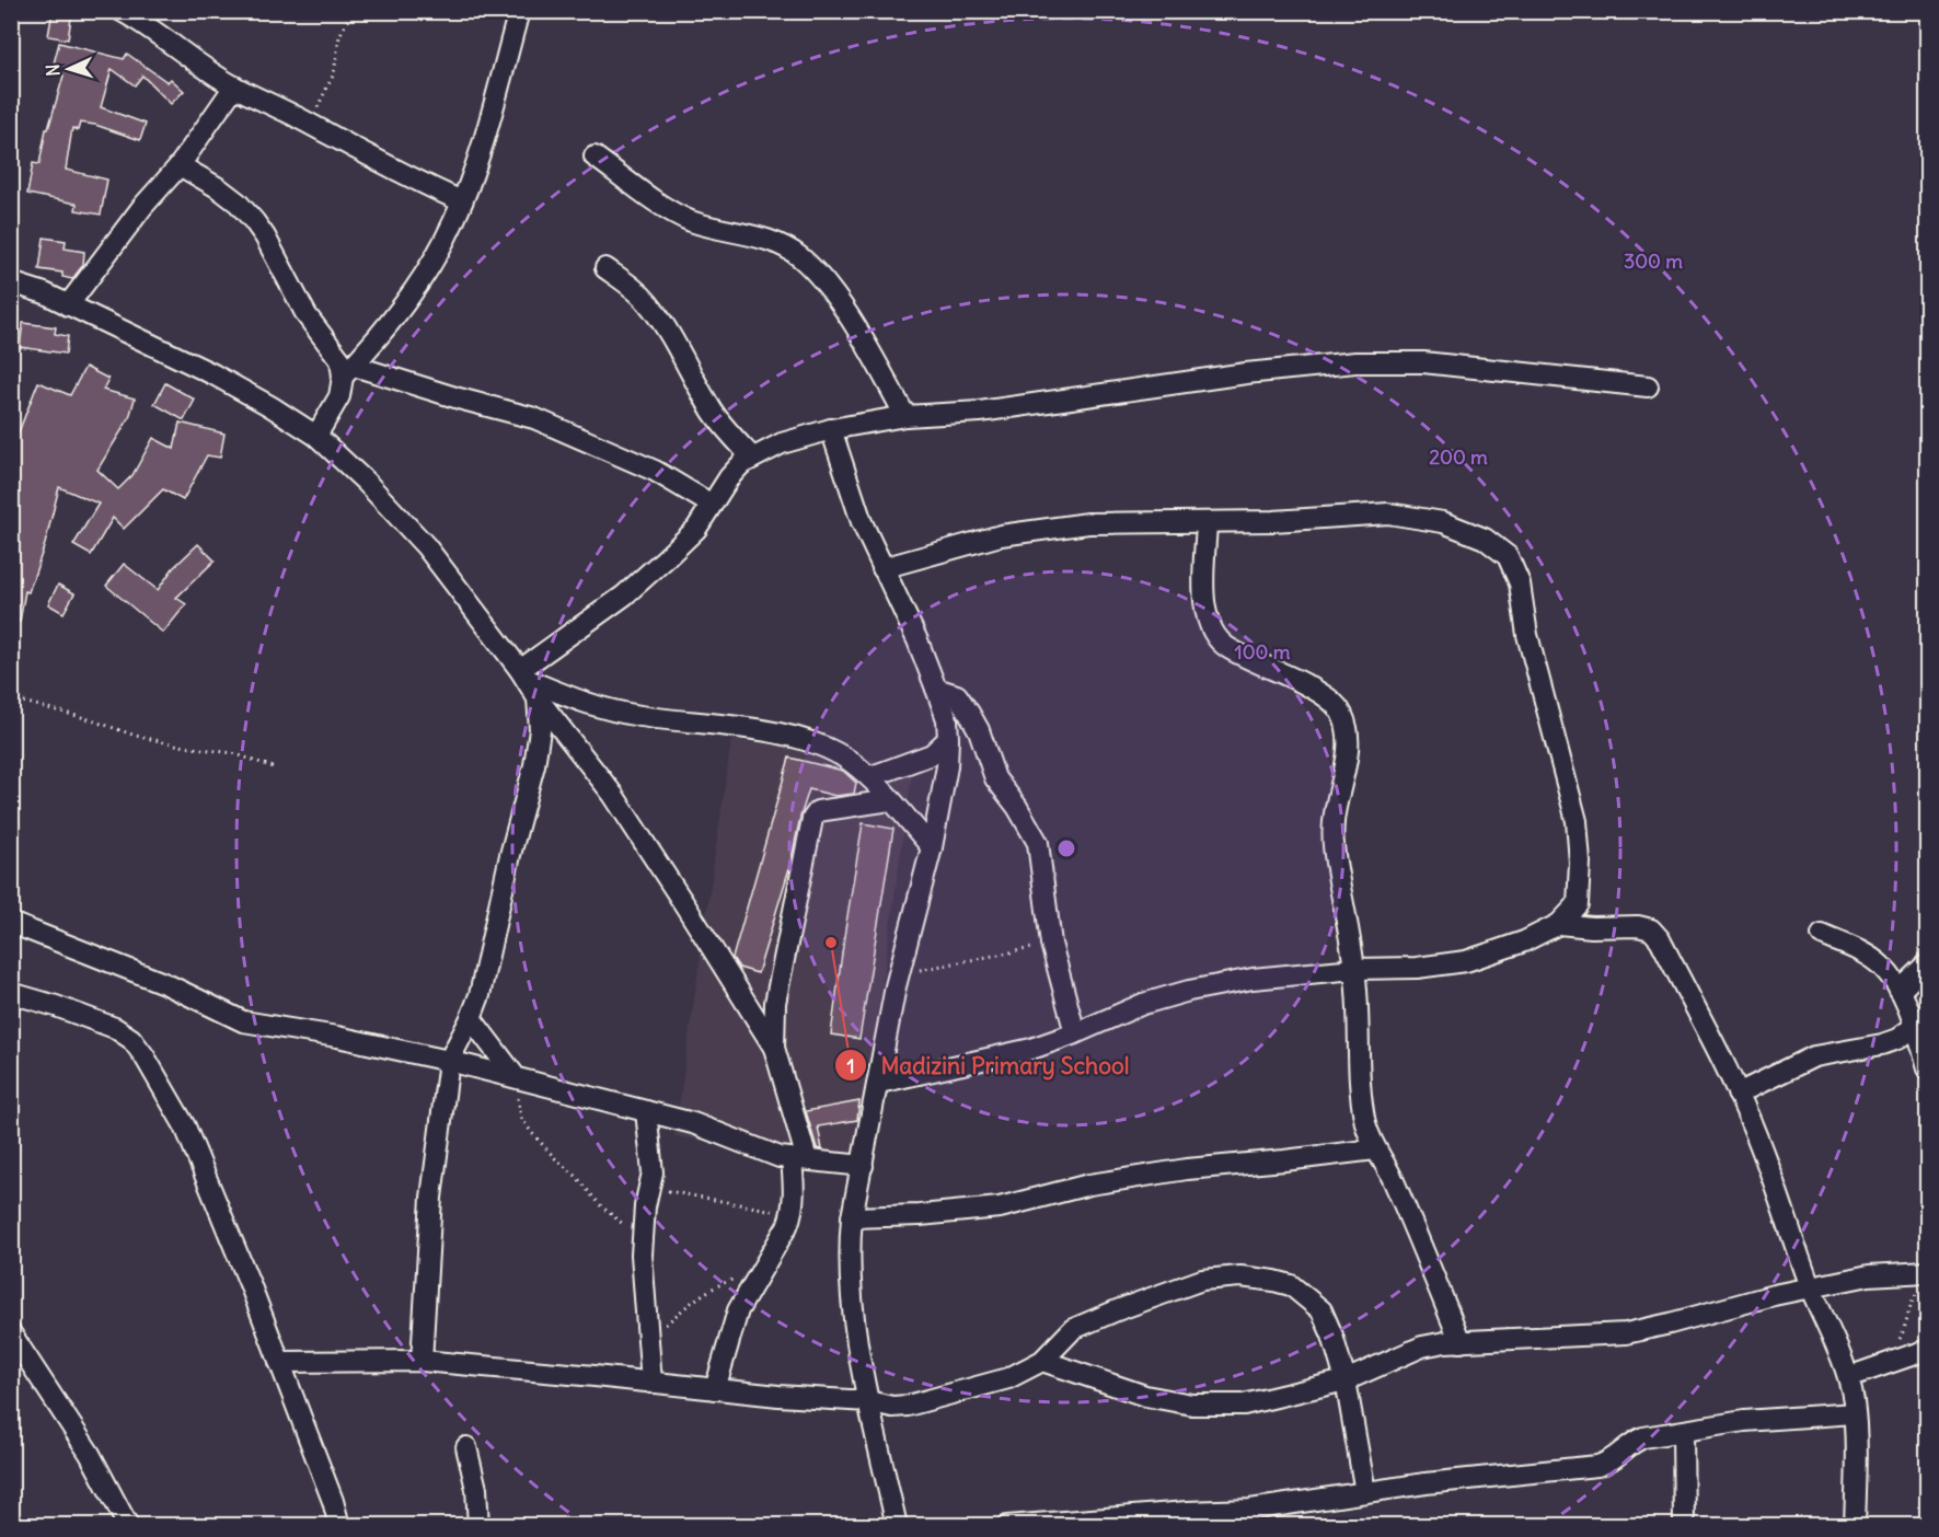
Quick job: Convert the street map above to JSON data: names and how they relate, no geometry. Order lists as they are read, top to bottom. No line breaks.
{"places":["Madizini Primary School"],"north":"left","rings":["300 m","200 m","100 m"]}
